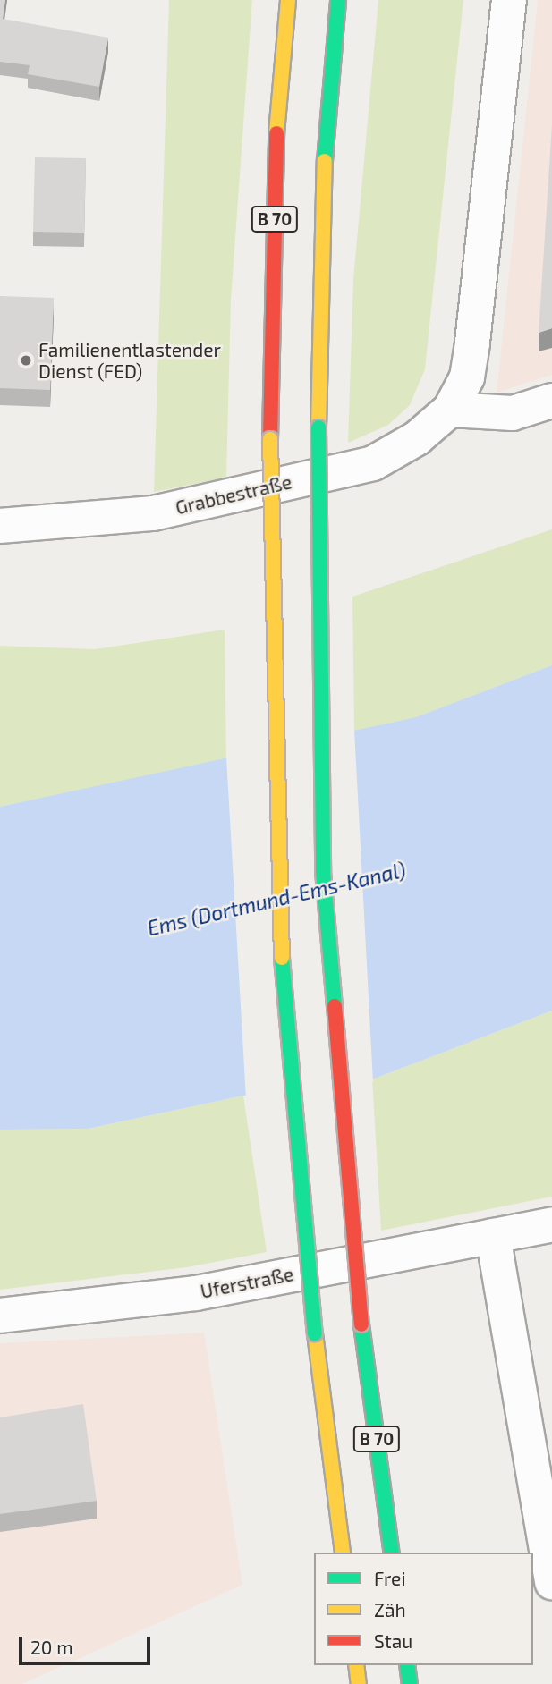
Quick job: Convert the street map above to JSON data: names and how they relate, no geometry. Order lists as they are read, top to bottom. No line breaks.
{"streets":{"highway":["B 70"],"street":["Grabbestraße","Uferstraße"]},"water":["Ems (Dortmund-Ems-Kanal)"],"places":["Familienentlastender Dienst (FED)"],"legend":["Frei","Zäh","Stau"],"scale_bar":"20 m"}
